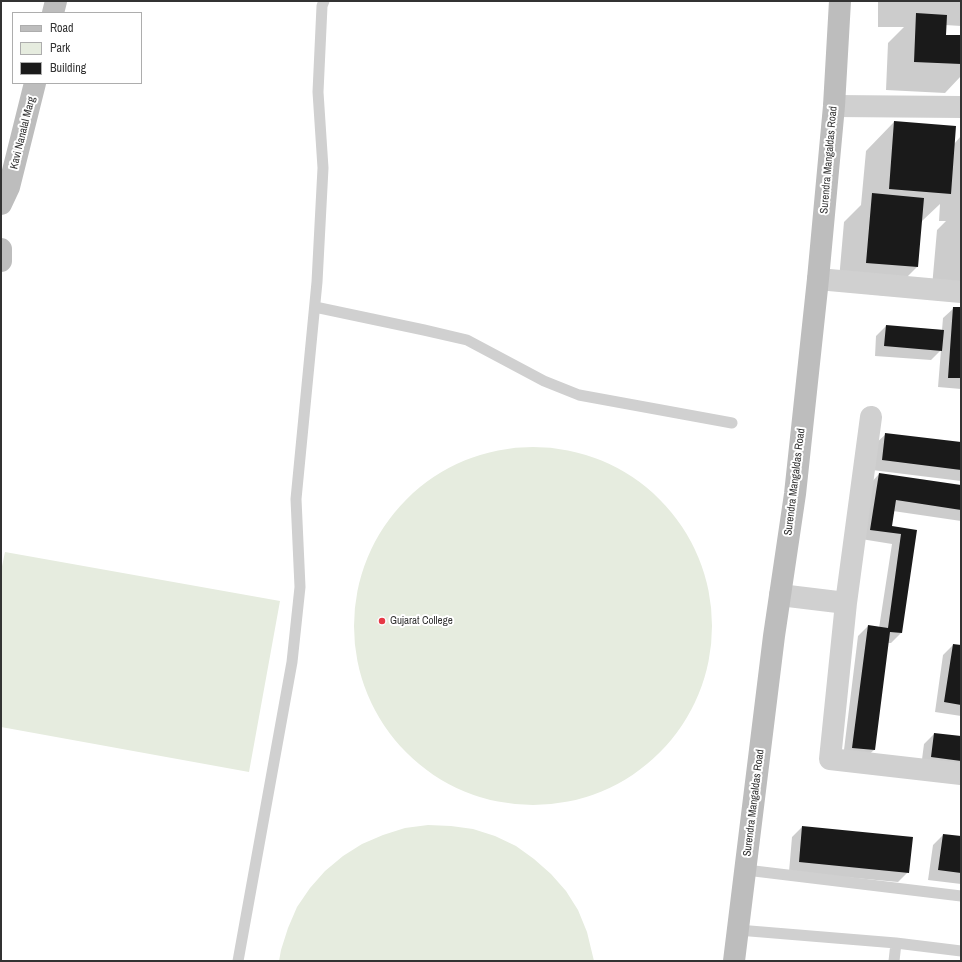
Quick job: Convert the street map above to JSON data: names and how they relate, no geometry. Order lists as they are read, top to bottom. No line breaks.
{"streets":{"main road":["Kavi Nanalal Marg","Surendra Mangaldas Road"]},"places":["Gujarat College"],"legend":["Road","Park","Building"]}
